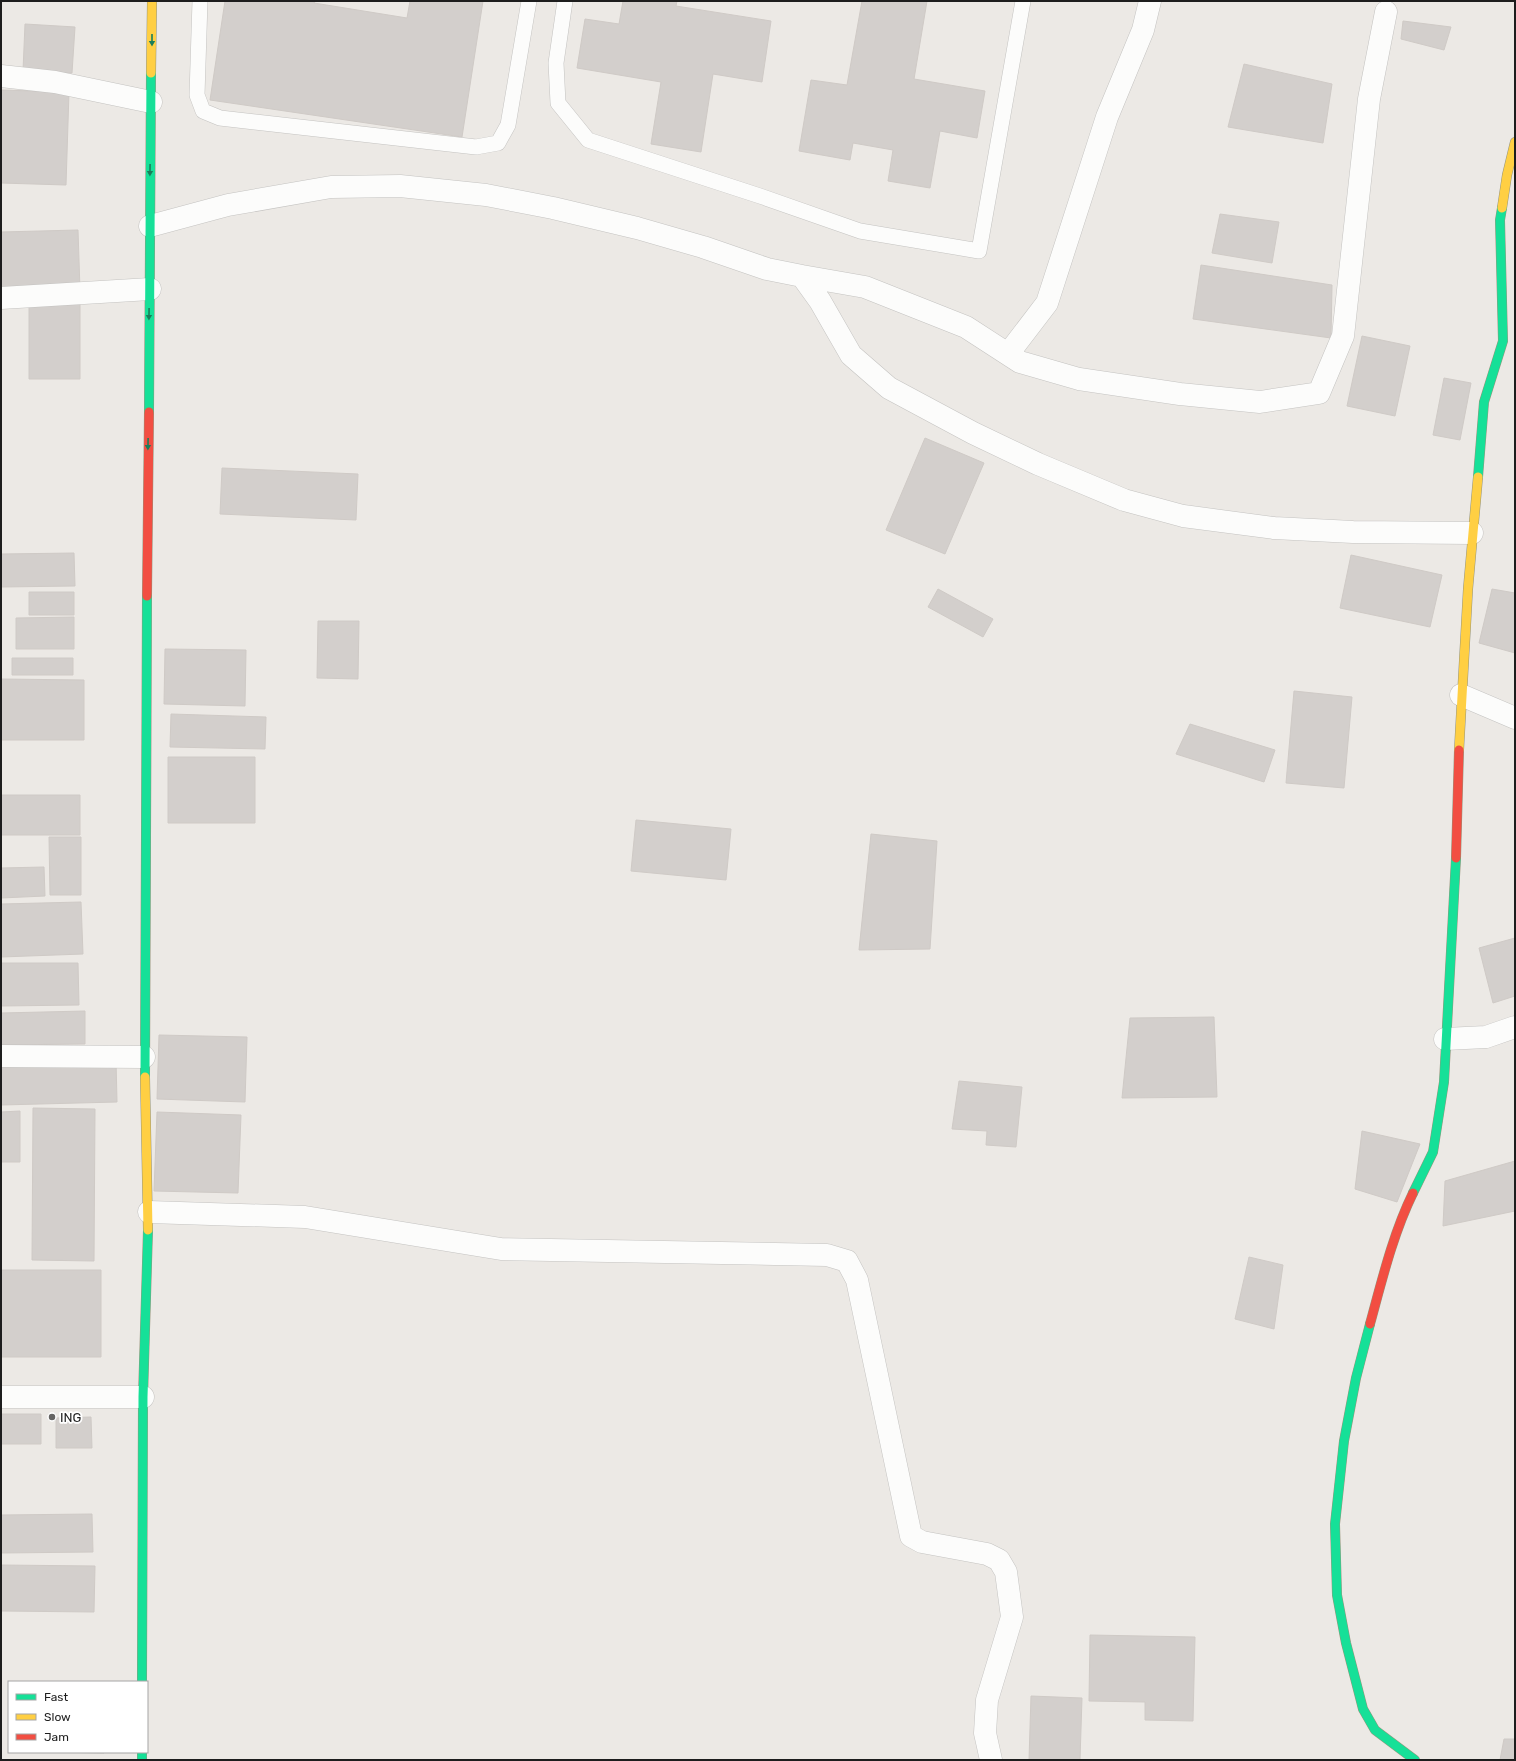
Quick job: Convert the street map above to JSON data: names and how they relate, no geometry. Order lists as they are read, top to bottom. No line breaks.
{"places":["ING"],"legend":["Fast","Slow","Jam"]}
